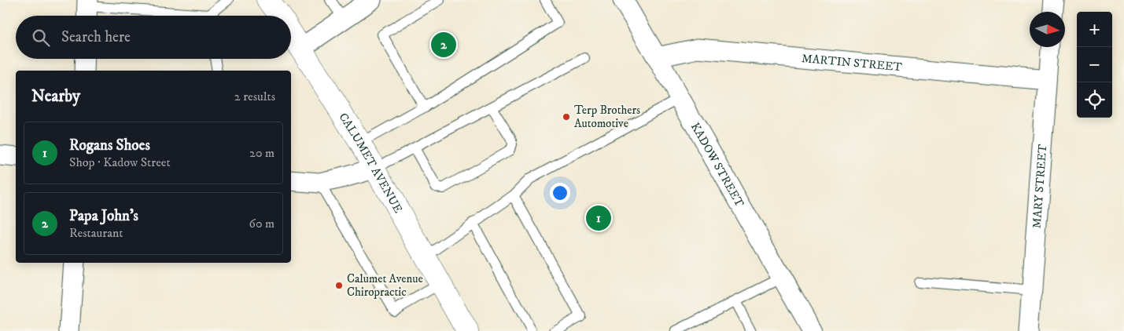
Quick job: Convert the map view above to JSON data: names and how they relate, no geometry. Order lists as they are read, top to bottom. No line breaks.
{"streets":{"main road":["CALUMET AVENUE"],"street":["MARTIN STREET","KADOW STREET","MARY STREET"]},"crossings":[["MARTIN STREET","KADOW STREET"],["MARTIN STREET","MARY STREET"]],"places":["Terp Brothers Automotive","Calumet Avenue Chiropractic"],"north":"right","page":{"map_buttons":["+","−"],"search":"Search here","pins":["2","1"],"heading":["Nearby","2 results"],"list":[{"mark":"1","name":"Rogans Shoes","note":"Shop · Kadow Street","value":"20 m"},{"mark":"2","name":"Papa John's","note":"Restaurant","value":"60 m"}]}}
